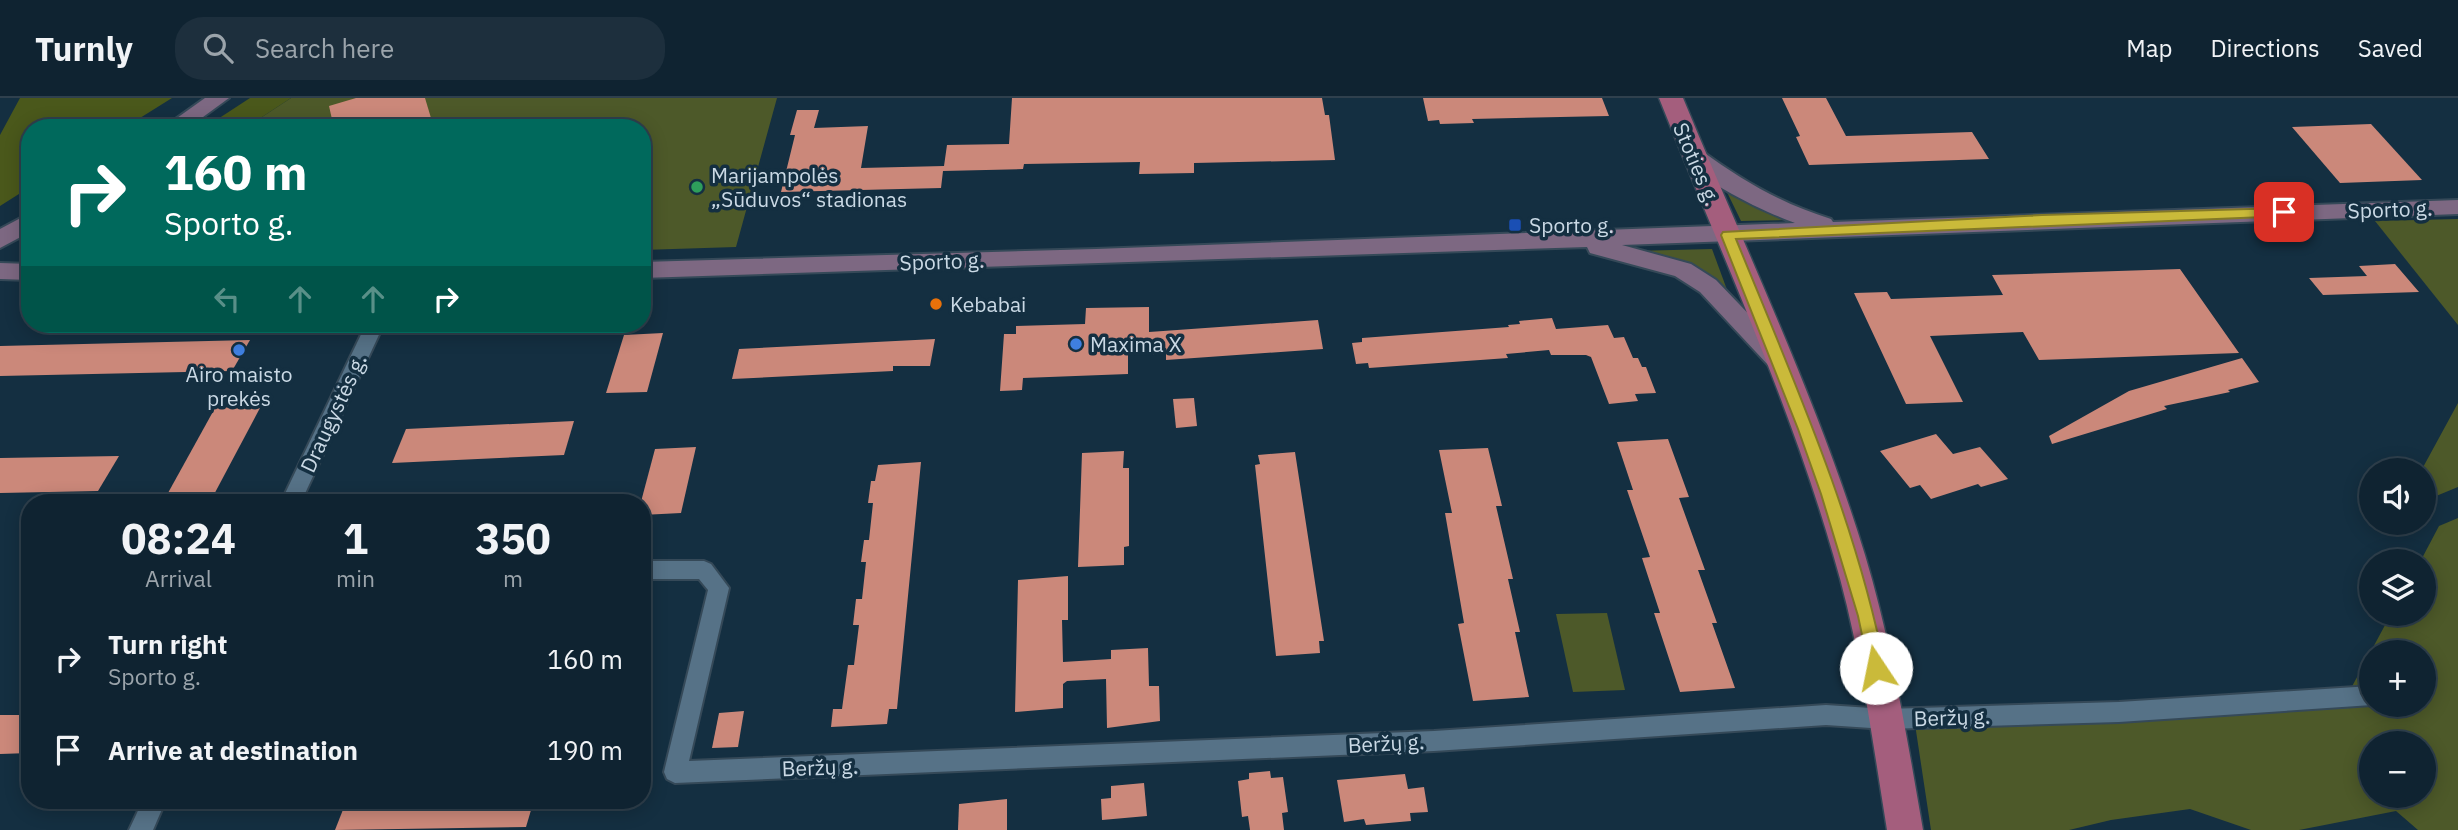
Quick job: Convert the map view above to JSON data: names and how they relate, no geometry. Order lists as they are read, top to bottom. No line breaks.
{"streets":{"main road":["Stoties g."],"street":["Sporto g.","Draugystės g.","Beržų g."]},"crossings":[["Stoties g.","Sporto g."],["Stoties g.","Beržų g."]],"places":{"other":["Marijampolės „Sūduvos“ stadionas","Kebabai","Maxima X","Airo maisto prekės"],"transit":["Sporto g."]},"page":{"header":"Turnly","search":"Search here","nav":["Map","Directions","Saved"],"turn":["160 m","Sporto g."],"map_buttons":["+","−"],"eta":["08:24","Arrival","1","min","350","m"],"list":[{"name":"Turn right","note":"Sporto g.","value":"160 m"},{"name":"Arrive at destination","value":"190 m"}]}}
